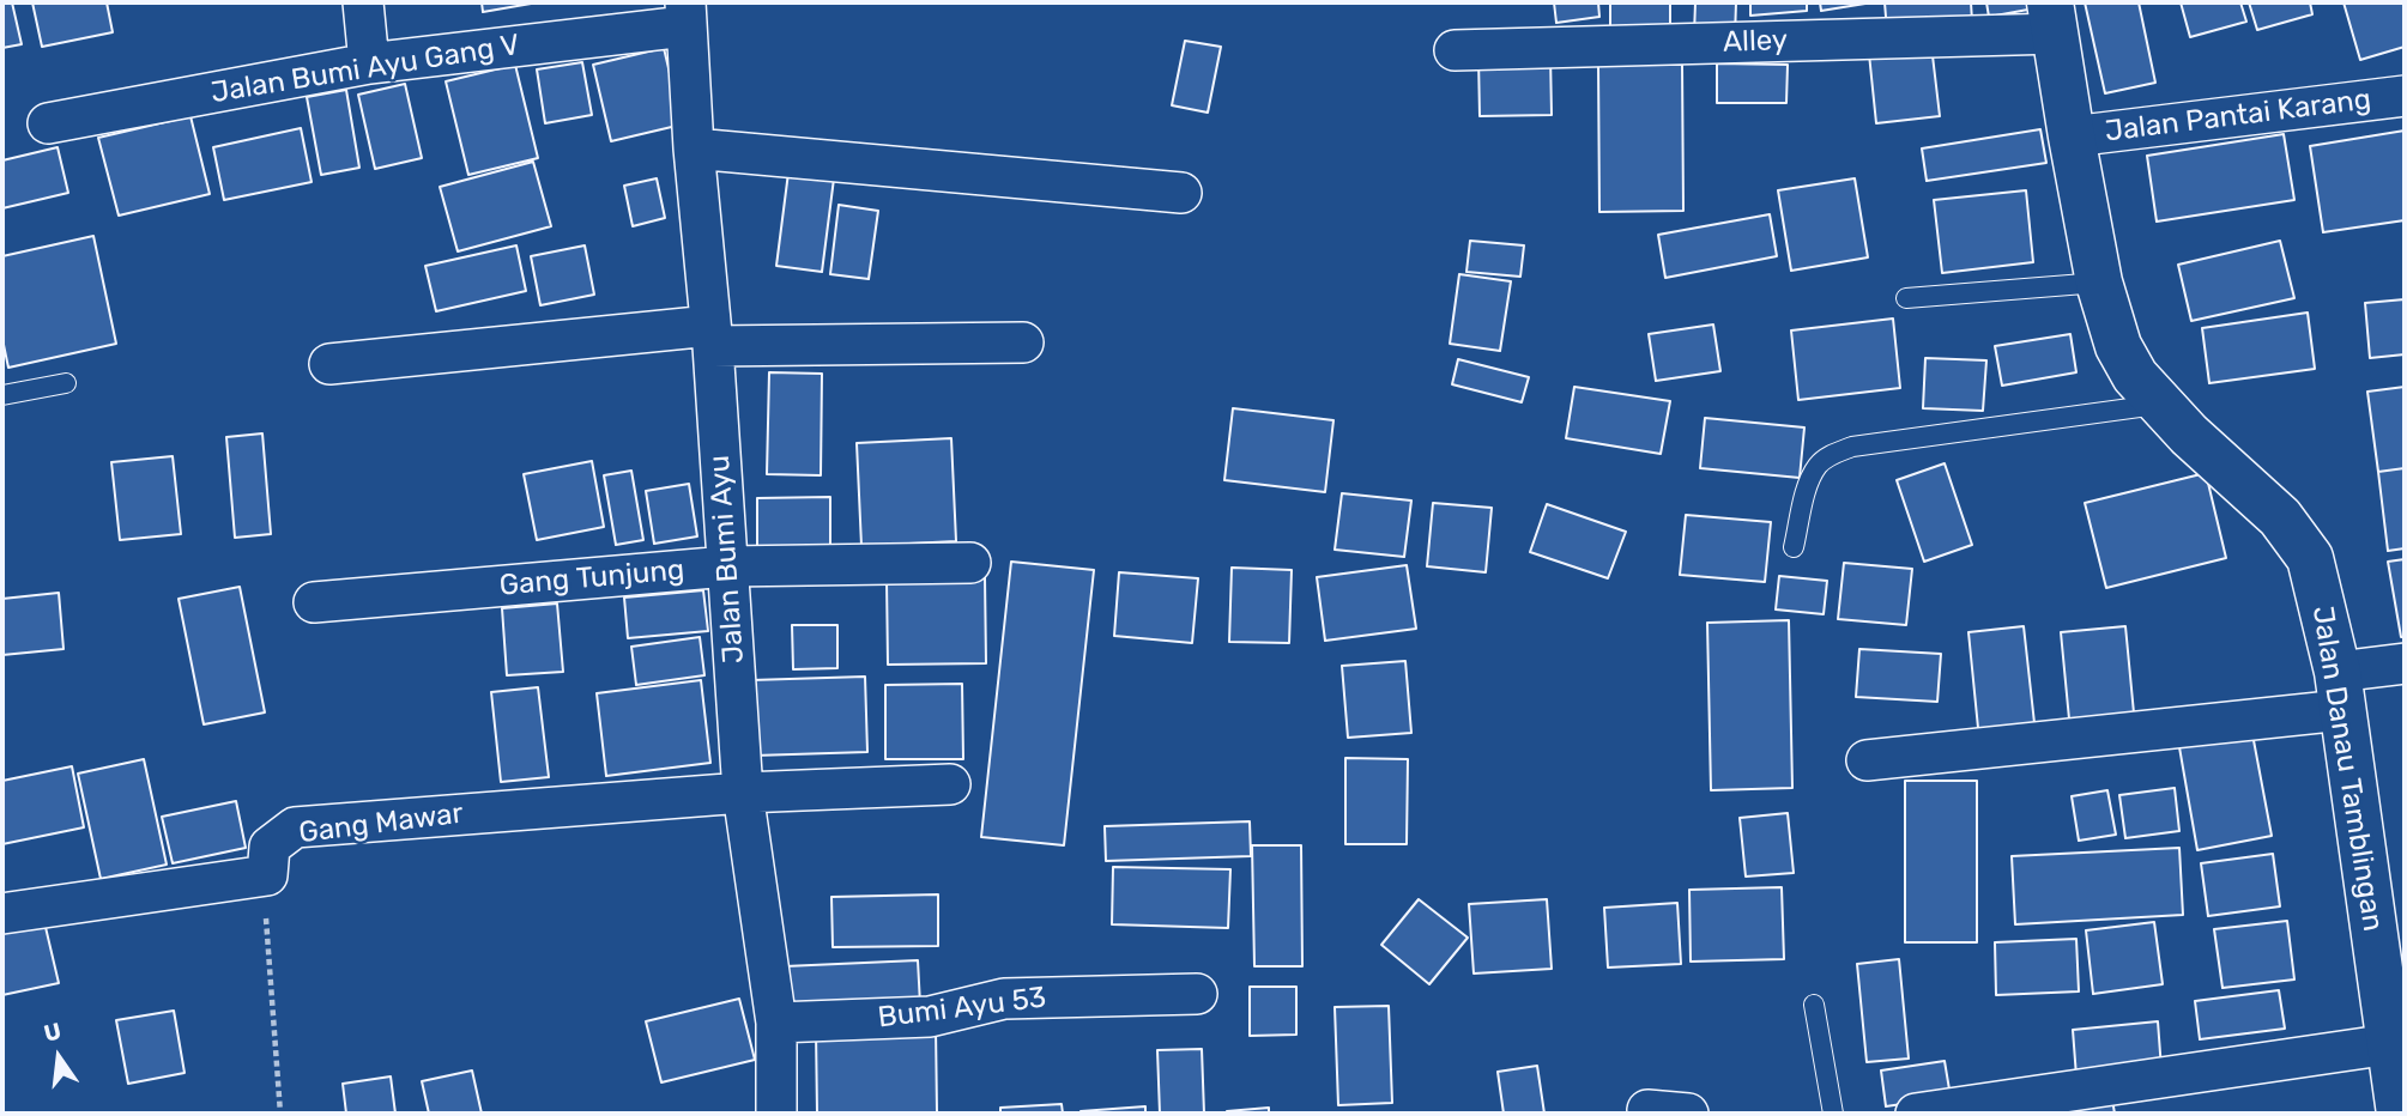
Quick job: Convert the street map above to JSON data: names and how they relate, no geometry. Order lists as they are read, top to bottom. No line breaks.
{"streets":{"street":["Alley","Jalan Bumi Ayu Gang V","Jalan Pantai Karang","Jalan Bumi Ayu","Gang Tunjung","Jalan Danau Tamblingan","Gang Mawar","Bumi Ayu 53"]},"crossings":[["Alley","Jalan Danau Tamblingan"],["Jalan Bumi Ayu Gang V","Jalan Bumi Ayu"],["Jalan Pantai Karang","Jalan Danau Tamblingan"],["Jalan Bumi Ayu","Gang Tunjung"],["Jalan Bumi Ayu","Gang Mawar"],["Jalan Bumi Ayu","Bumi Ayu 53"]],"north":"top"}
